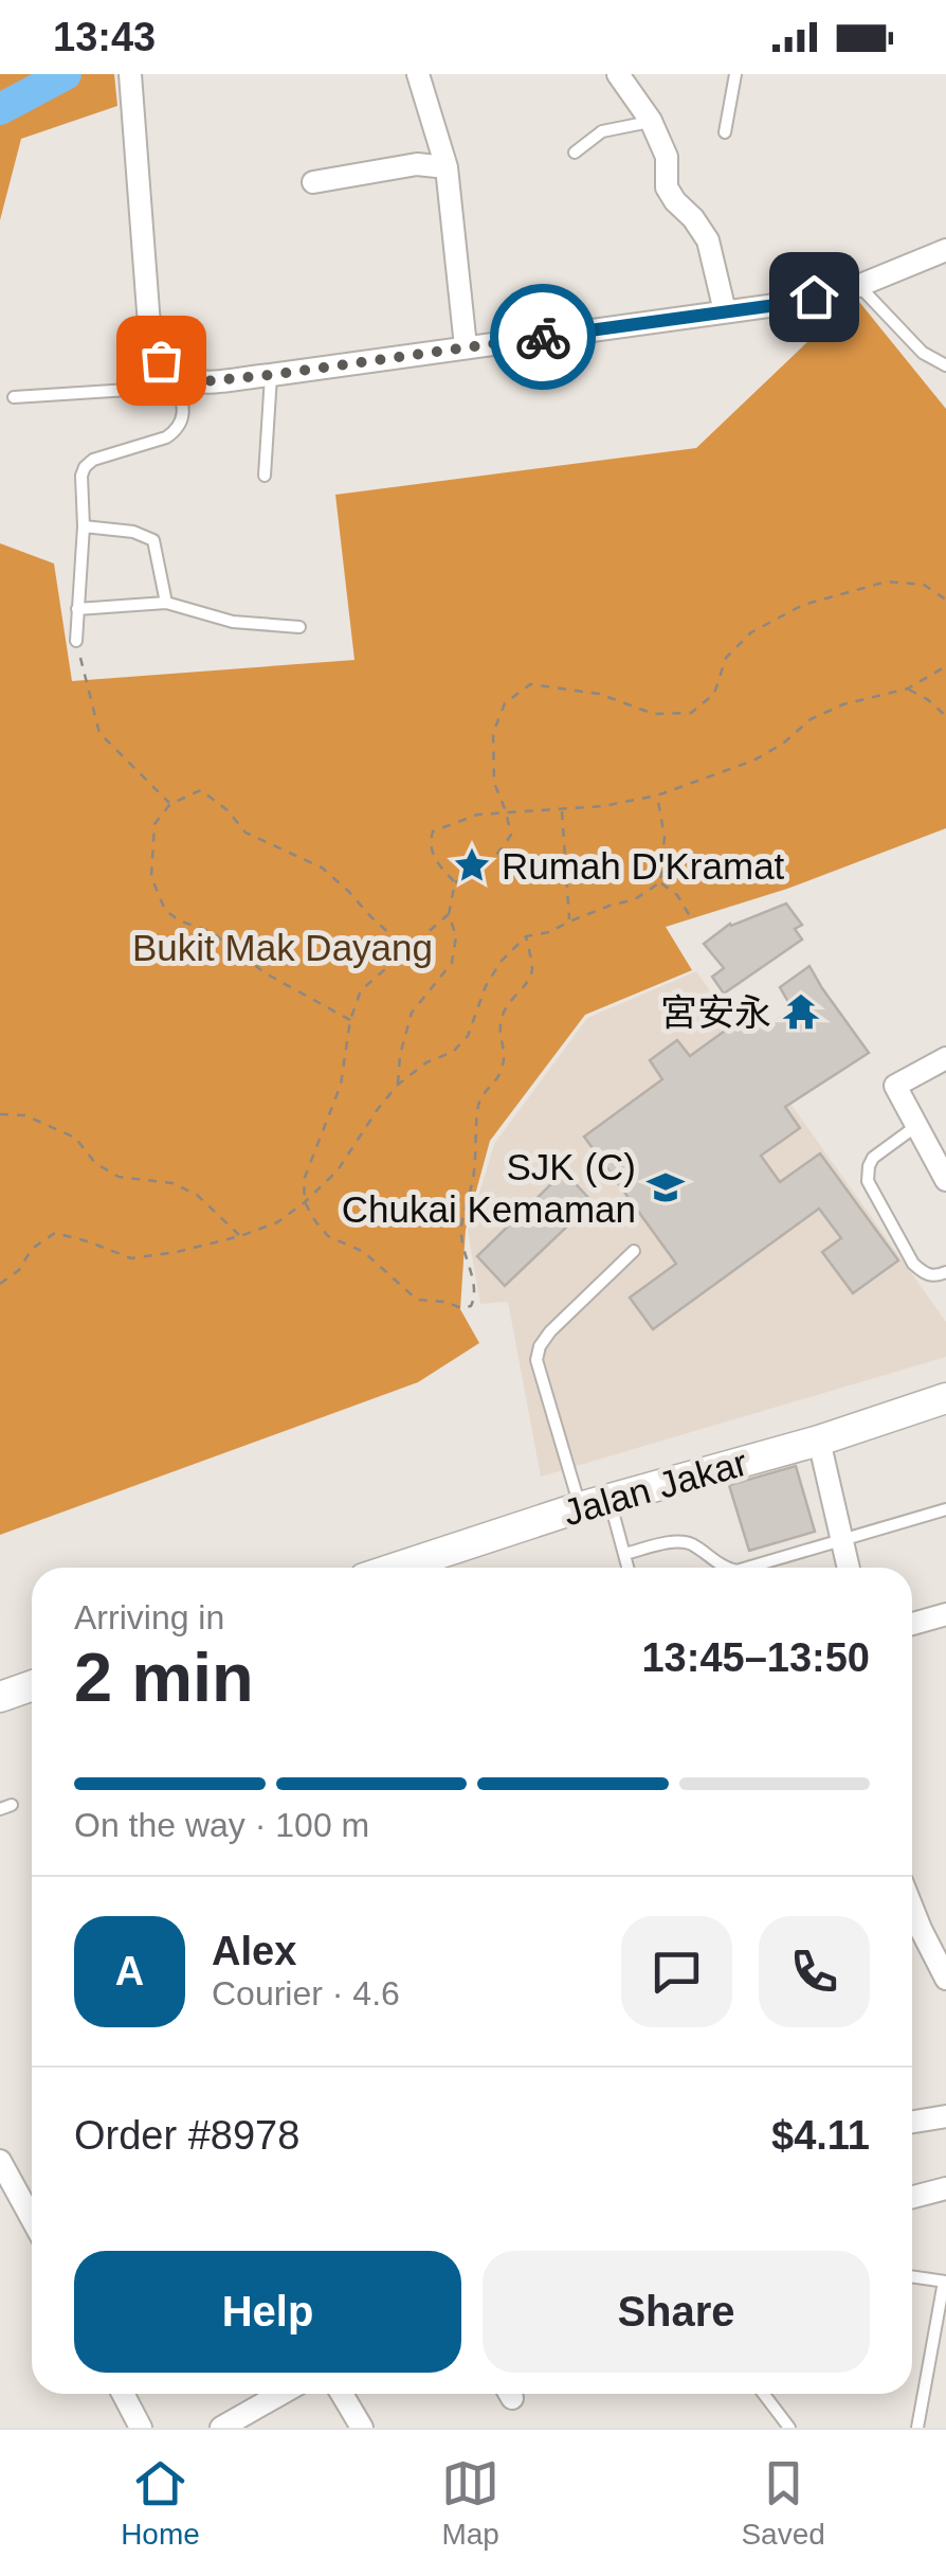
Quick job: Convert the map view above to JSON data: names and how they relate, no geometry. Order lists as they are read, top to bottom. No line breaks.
{"streets":{"main road":["Jalan Jakar"]},"parks":["Bukit Mak Dayang"],"places":{"place":["Rumah D'Kramat"],"temple":["宮安永"],"school or university":["SJK (C) Chukai Kemaman"]},"page":{"status":"13:43","heading":["2 min","Arriving in","13:45–13:50"],"panel":["Alex","Courier · 4.6","Order #8978","$4.11"],"bar":"On the way · 100 m","round":"A","buttons":["Help","Share"],"tabs":["Home","Map","Saved"]}}
